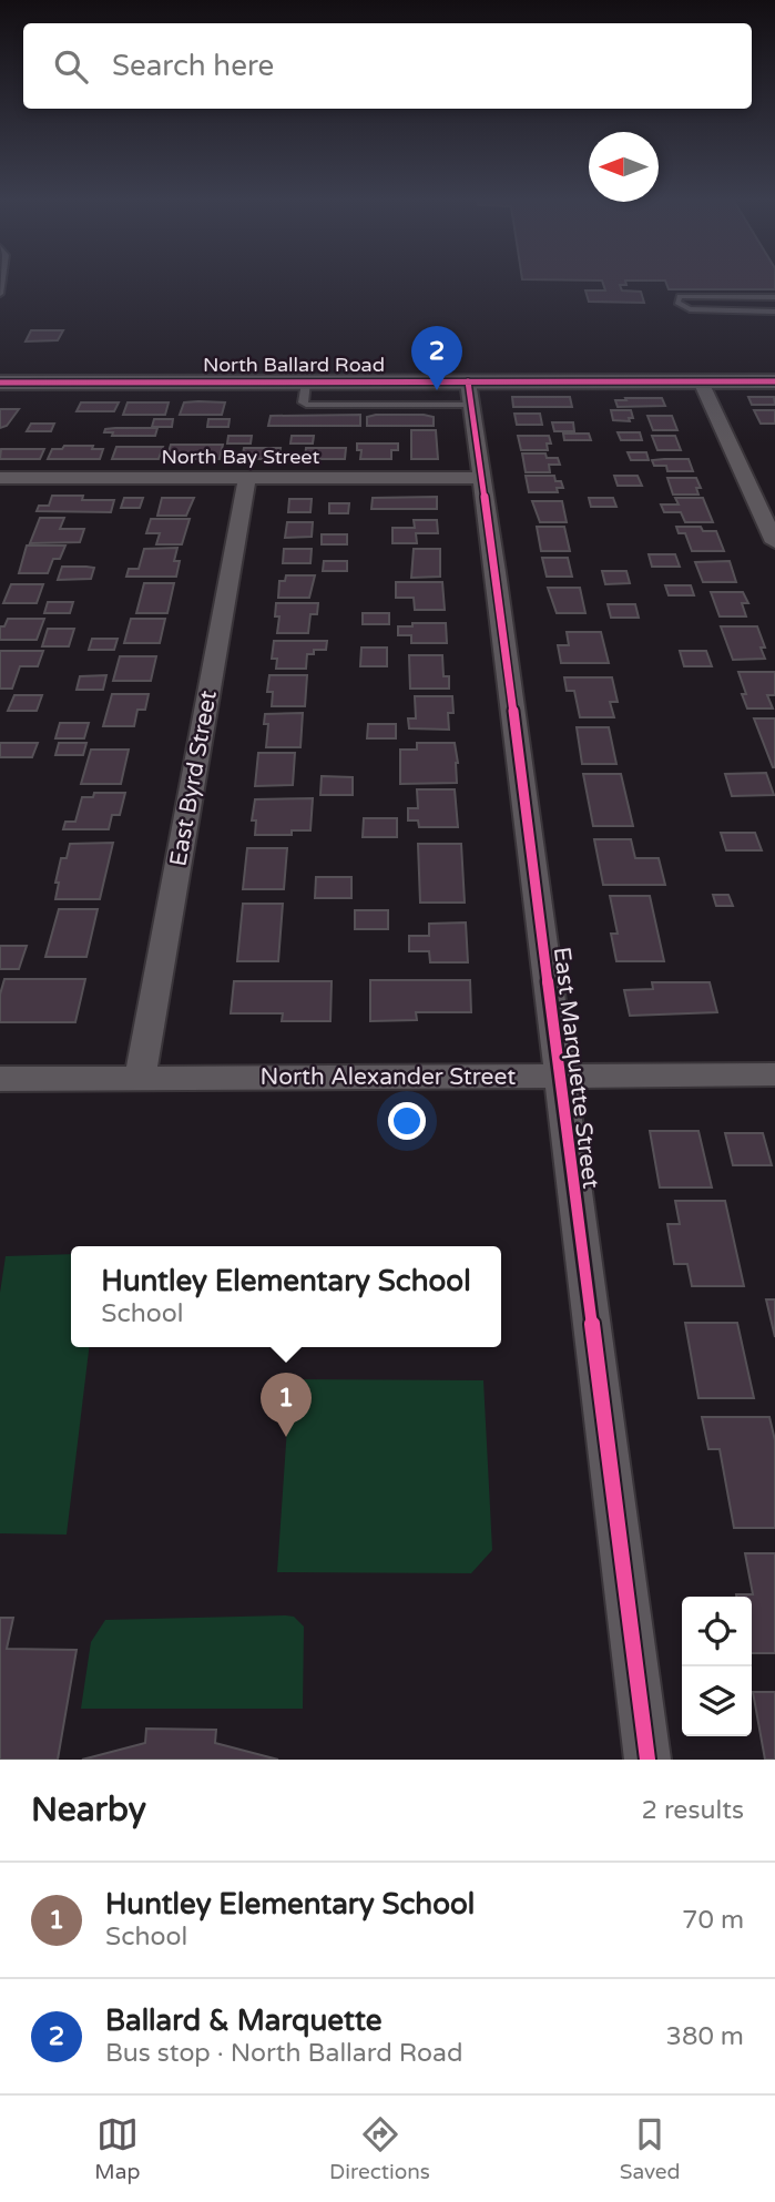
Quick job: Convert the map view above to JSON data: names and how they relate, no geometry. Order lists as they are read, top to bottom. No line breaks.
{"streets":{"main road":["North Ballard Road"],"street":["North Bay Street","East Byrd Street","East Marquette Street","North Alexander Street"]},"crossings":[["North Ballard Road","East Marquette Street"],["North Bay Street","East Byrd Street"],["North Bay Street","East Marquette Street"],["East Byrd Street","North Alexander Street"],["East Marquette Street","North Alexander Street"]],"north":"left","page":{"search":"Search here","pins":["2","1"],"popup":["Huntley Elementary School","School"],"heading":["Nearby","2 results"],"list":[{"mark":"1","name":"Huntley Elementary School","note":"School","value":"70 m"},{"mark":"2","name":"Ballard & Marquette","note":"Bus stop · North Ballard Road","value":"380 m"}],"nav":["Map","Directions","Saved"]}}
